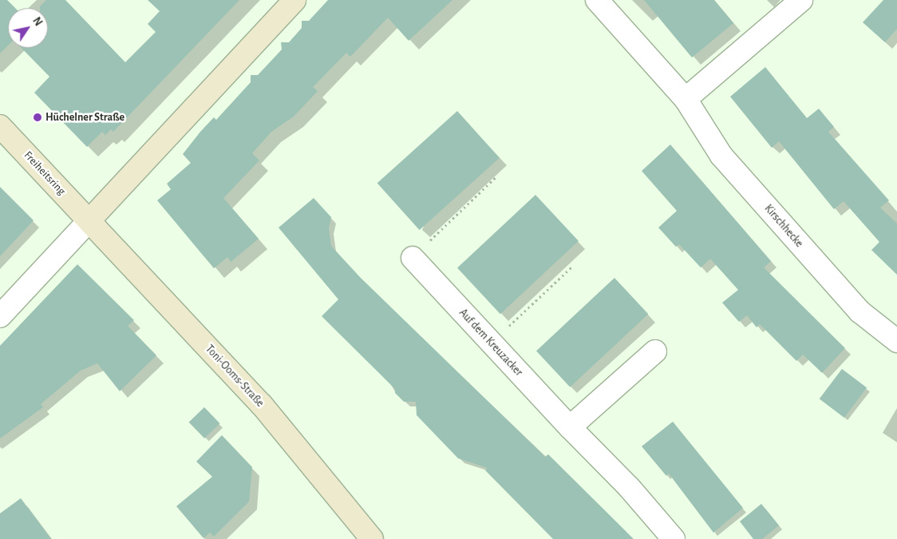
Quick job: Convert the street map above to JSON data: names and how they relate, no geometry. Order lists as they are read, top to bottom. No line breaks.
{"streets":{"main road":["Freiheitsring","Toni-Ooms-Straße"],"street":["Kirschhecke","Auf dem Kreuzacker"]},"crossings":[["Freiheitsring","Toni-Ooms-Straße"]],"places":["Hüchelner Straße"],"north":"top right"}
